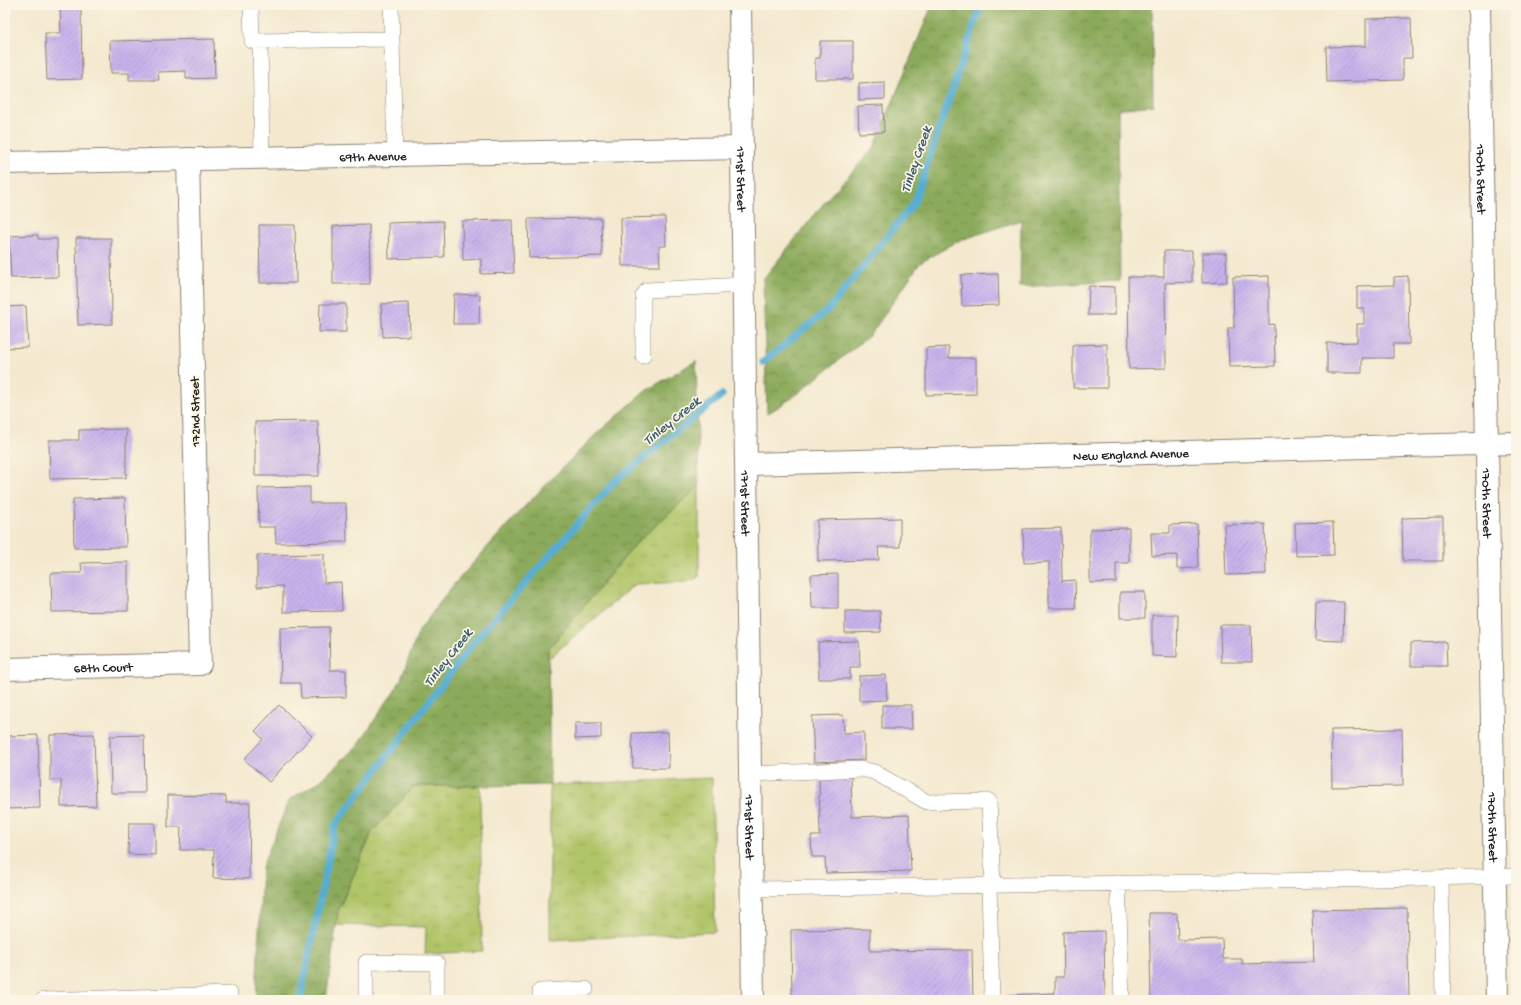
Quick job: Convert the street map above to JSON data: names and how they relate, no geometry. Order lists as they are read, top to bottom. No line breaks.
{"streets":{"street":["69th Avenue","171st Street","170th Street","172nd Street","New England Avenue","68th Court"]},"crossings":[["69th Avenue","171st Street"],["69th Avenue","172nd Street"],["171st Street","New England Avenue"],["170th Street","New England Avenue"],["172nd Street","68th Court"]],"water":["Tinley Creek"]}
